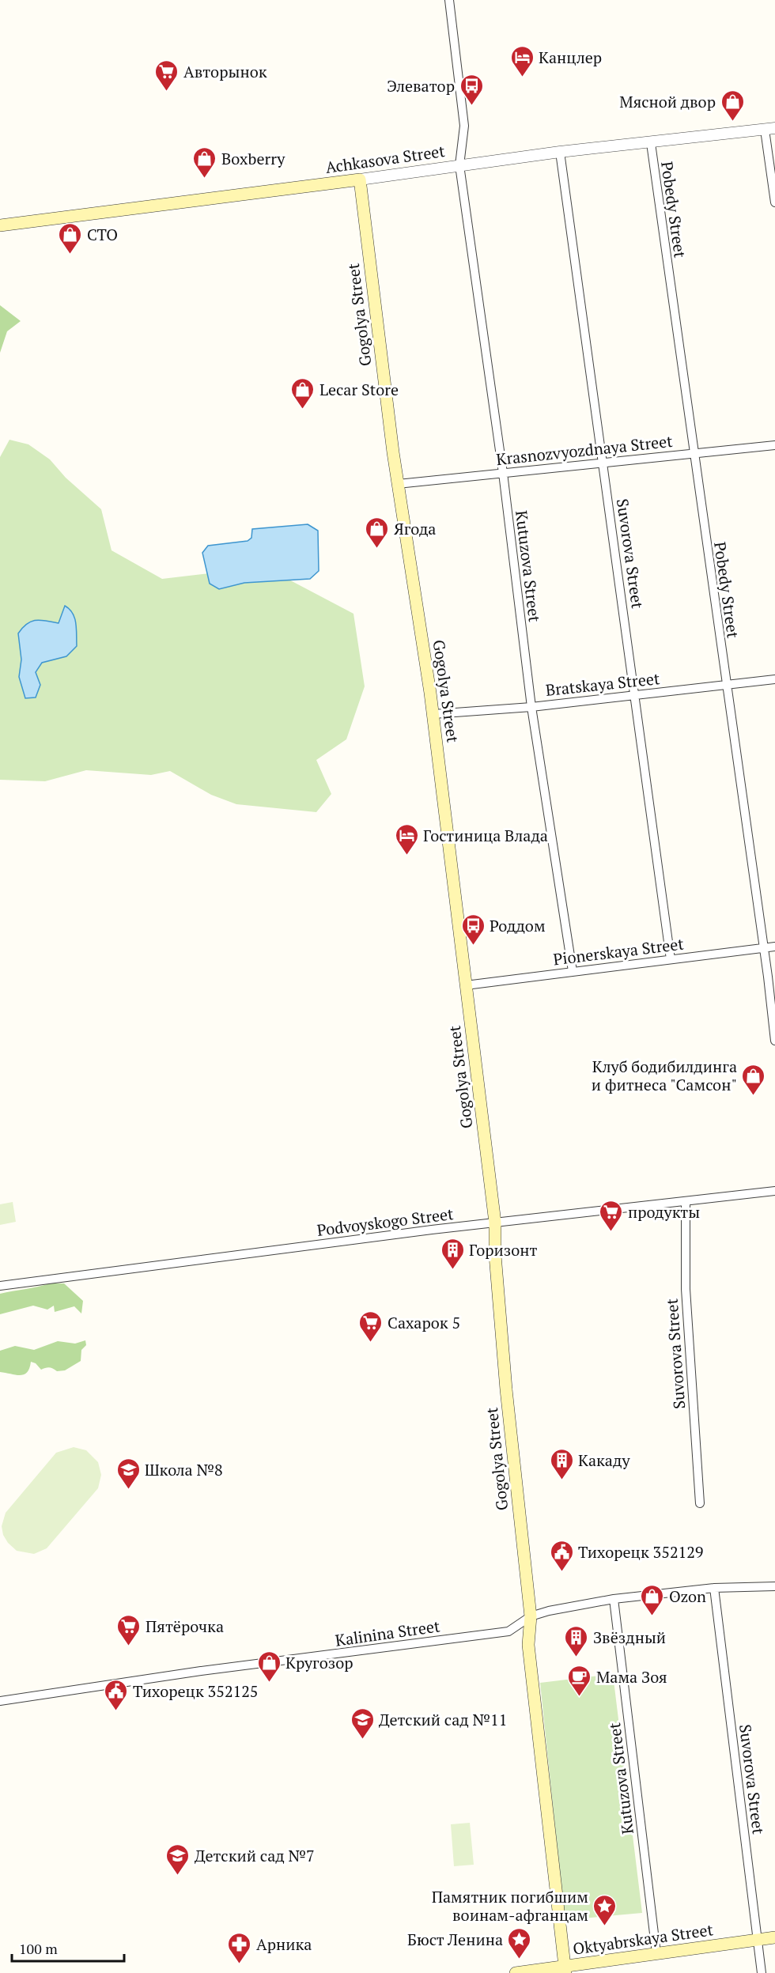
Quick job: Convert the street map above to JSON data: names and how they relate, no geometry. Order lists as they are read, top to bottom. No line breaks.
{"streets":{"main road":["Achkasova Street","Gogolya Street","Oktyabrskaya Street"],"street":["Pobedy Street","Krasnozvyozdnaya Street","Suvorova Street","Kutuzova Street","Bratskaya Street","Pionerskaya Street","Podvoyskogo Street","Kalinina Street"]},"crossings":[["Achkasova Street","Pobedy Street"],["Achkasova Street","Gogolya Street"],["Achkasova Street","Suvorova Street"],["Achkasova Street","Kutuzova Street"],["Pobedy Street","Krasnozvyozdnaya Street"],["Pobedy Street","Bratskaya Street"],["Pobedy Street","Pionerskaya Street"],["Gogolya Street","Krasnozvyozdnaya Street"],["Gogolya Street","Bratskaya Street"],["Gogolya Street","Pionerskaya Street"],["Gogolya Street","Podvoyskogo Street"],["Gogolya Street","Kalinina Street"],["Gogolya Street","Oktyabrskaya Street"],["Krasnozvyozdnaya Street","Suvorova Street"],["Krasnozvyozdnaya Street","Kutuzova Street"],["Suvorova Street","Bratskaya Street"],["Suvorova Street","Pionerskaya Street"],["Suvorova Street","Podvoyskogo Street"],["Suvorova Street","Kalinina Street"],["Suvorova Street","Oktyabrskaya Street"],["Kutuzova Street","Bratskaya Street"],["Kutuzova Street","Pionerskaya Street"],["Kutuzova Street","Kalinina Street"],["Kutuzova Street","Oktyabrskaya Street"]],"places":{"hotel":["Канцлер","Гостиница Влада"],"supermarket":["Авторынок","продукты","Сахарок 5","Пятёрочка"],"bus stop":["Элеватор","Роддом"],"shop":["Мясной двор","Boxberry","СТО","Lecar Store","Ягода","Клуб бодибилдинга и фитнеса \"Самсон\"","Ozon","Кругозор"],"building":["Горизонт","Какаду","Звёздный"],"school or university":["Школа №8","Детский сад №11","Детский сад №7"],"public building":["Тихорецк 352129","Тихорецк 352125"],"cafe":["Мама Зоя"],"place":["Памятник погибшим воинам-афганцам","Бюст Ленина"],"pharmacy":["Арника"]},"scale_bar":"100 m"}
